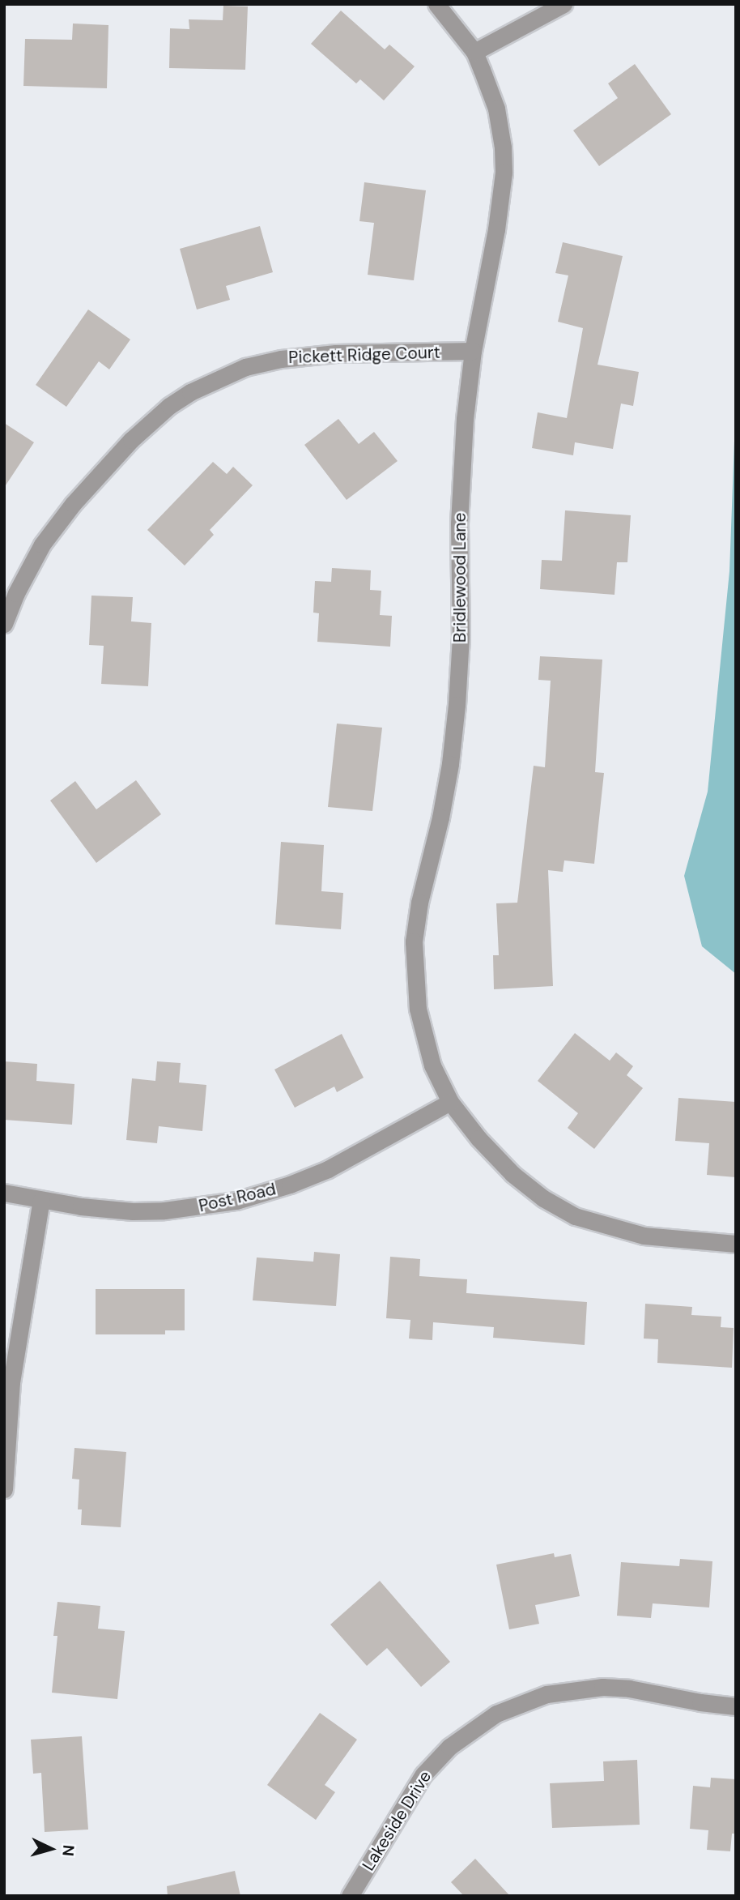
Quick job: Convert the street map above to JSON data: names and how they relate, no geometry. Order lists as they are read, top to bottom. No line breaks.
{"streets":{"street":["Pickett Ridge Court","Bridlewood Lane","Post Road","Lakeside Drive"]},"crossings":[["Pickett Ridge Court","Bridlewood Lane"],["Bridlewood Lane","Post Road"]],"north":"right"}
